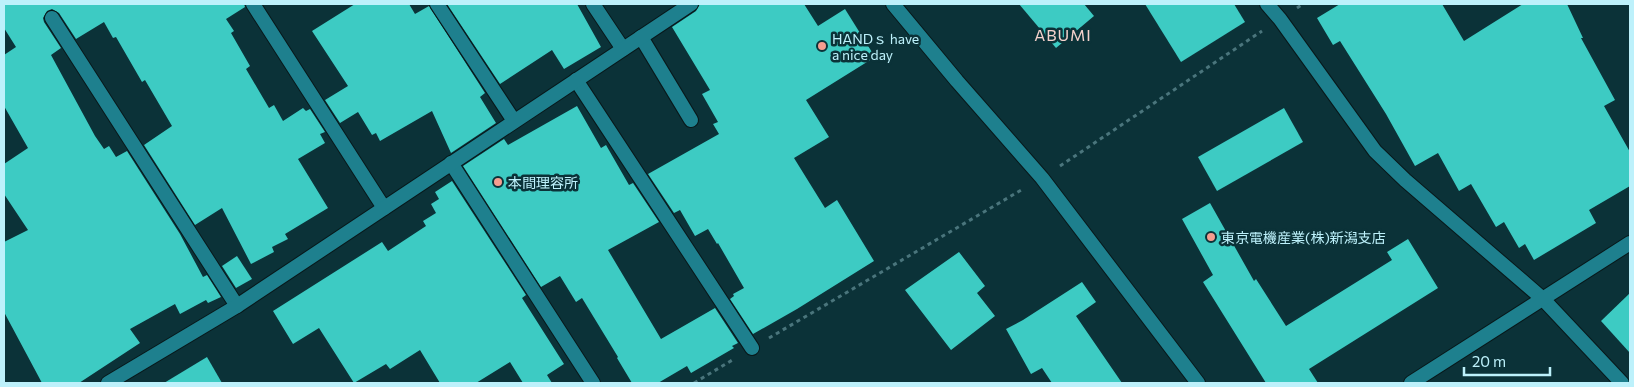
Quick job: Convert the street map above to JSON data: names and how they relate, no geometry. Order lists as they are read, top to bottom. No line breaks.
{"districts":["ABUMI"],"places":["HANDｓ have a nice day","本間理容所","東京電機産業(株)新潟支店"],"scale_bar":"20 m"}
